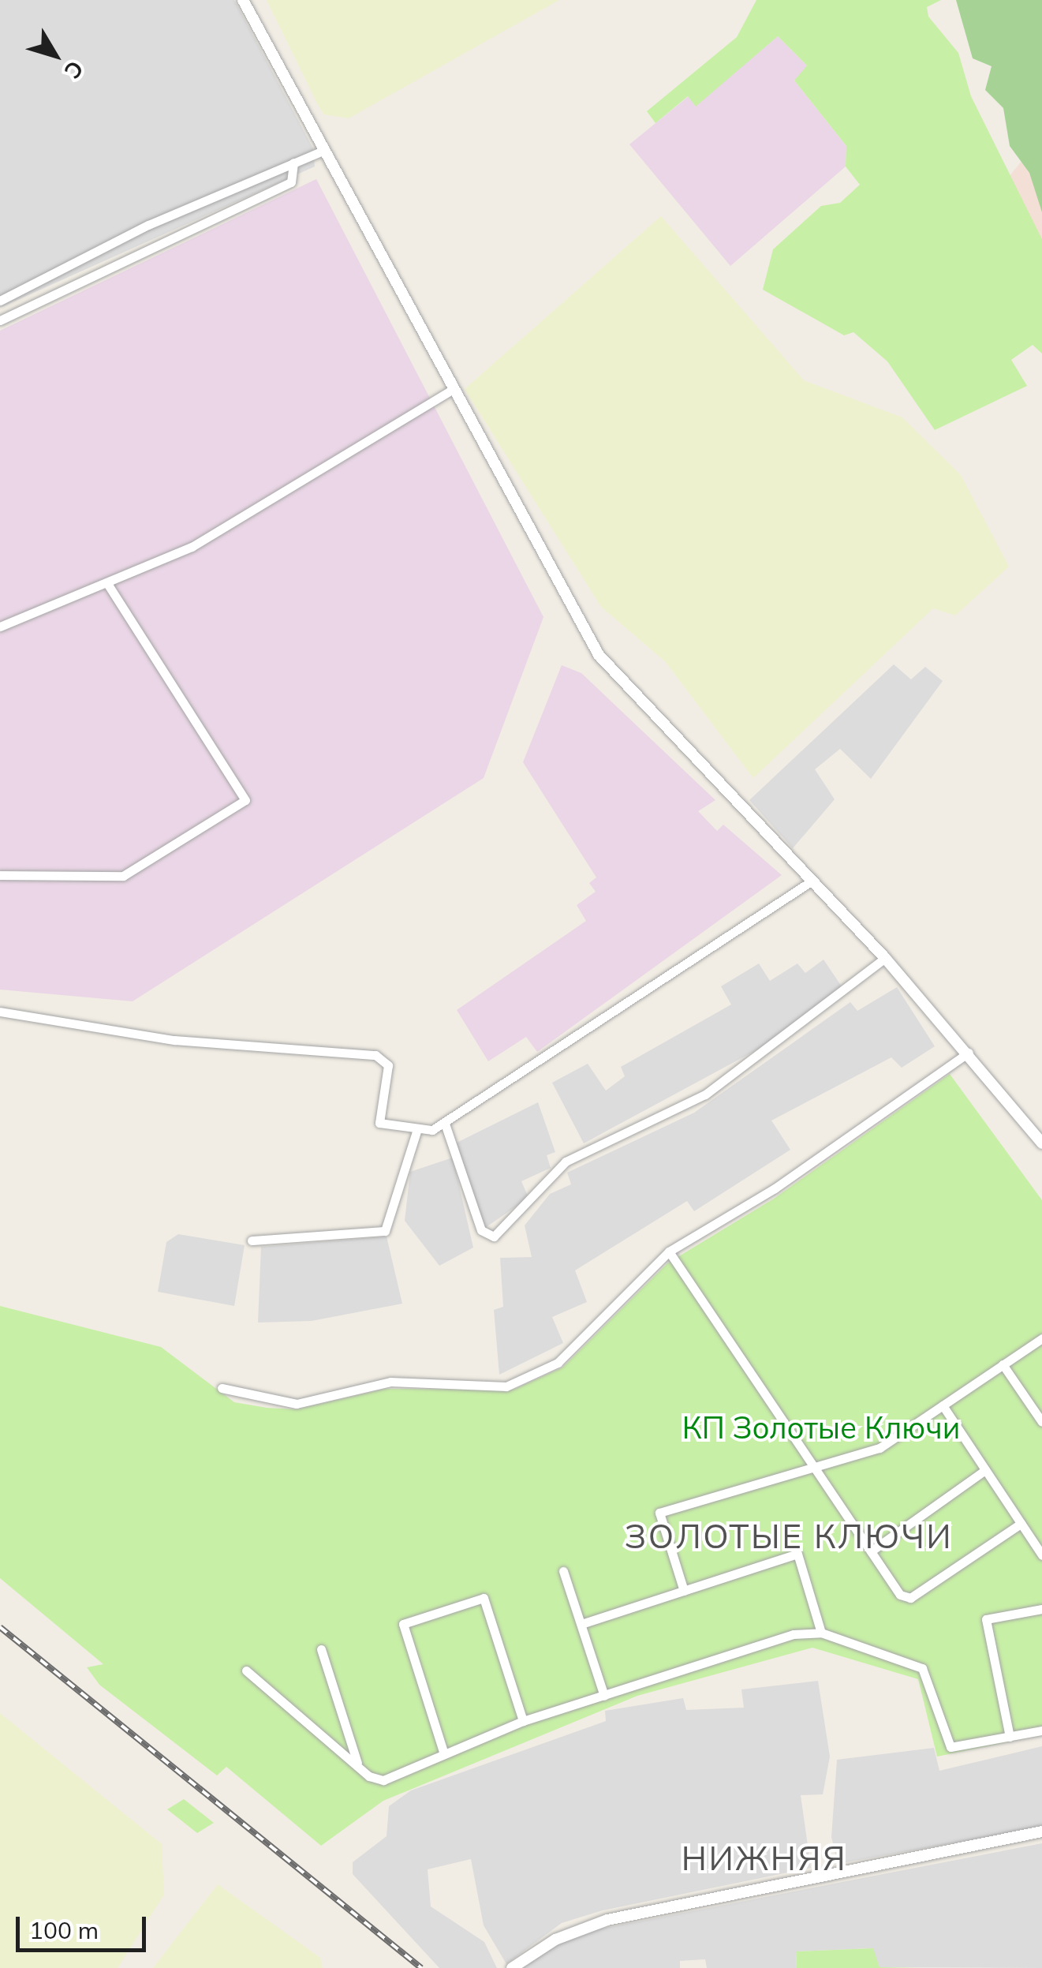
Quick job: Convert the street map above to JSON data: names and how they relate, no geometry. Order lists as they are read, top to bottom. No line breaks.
{"districts":["ЗОЛОТЫЕ КЛЮЧИ","НИЖНЯЯ"],"parks":["КП Золотые Ключи"],"scale_bar":"100 m","north":"bottom right"}
